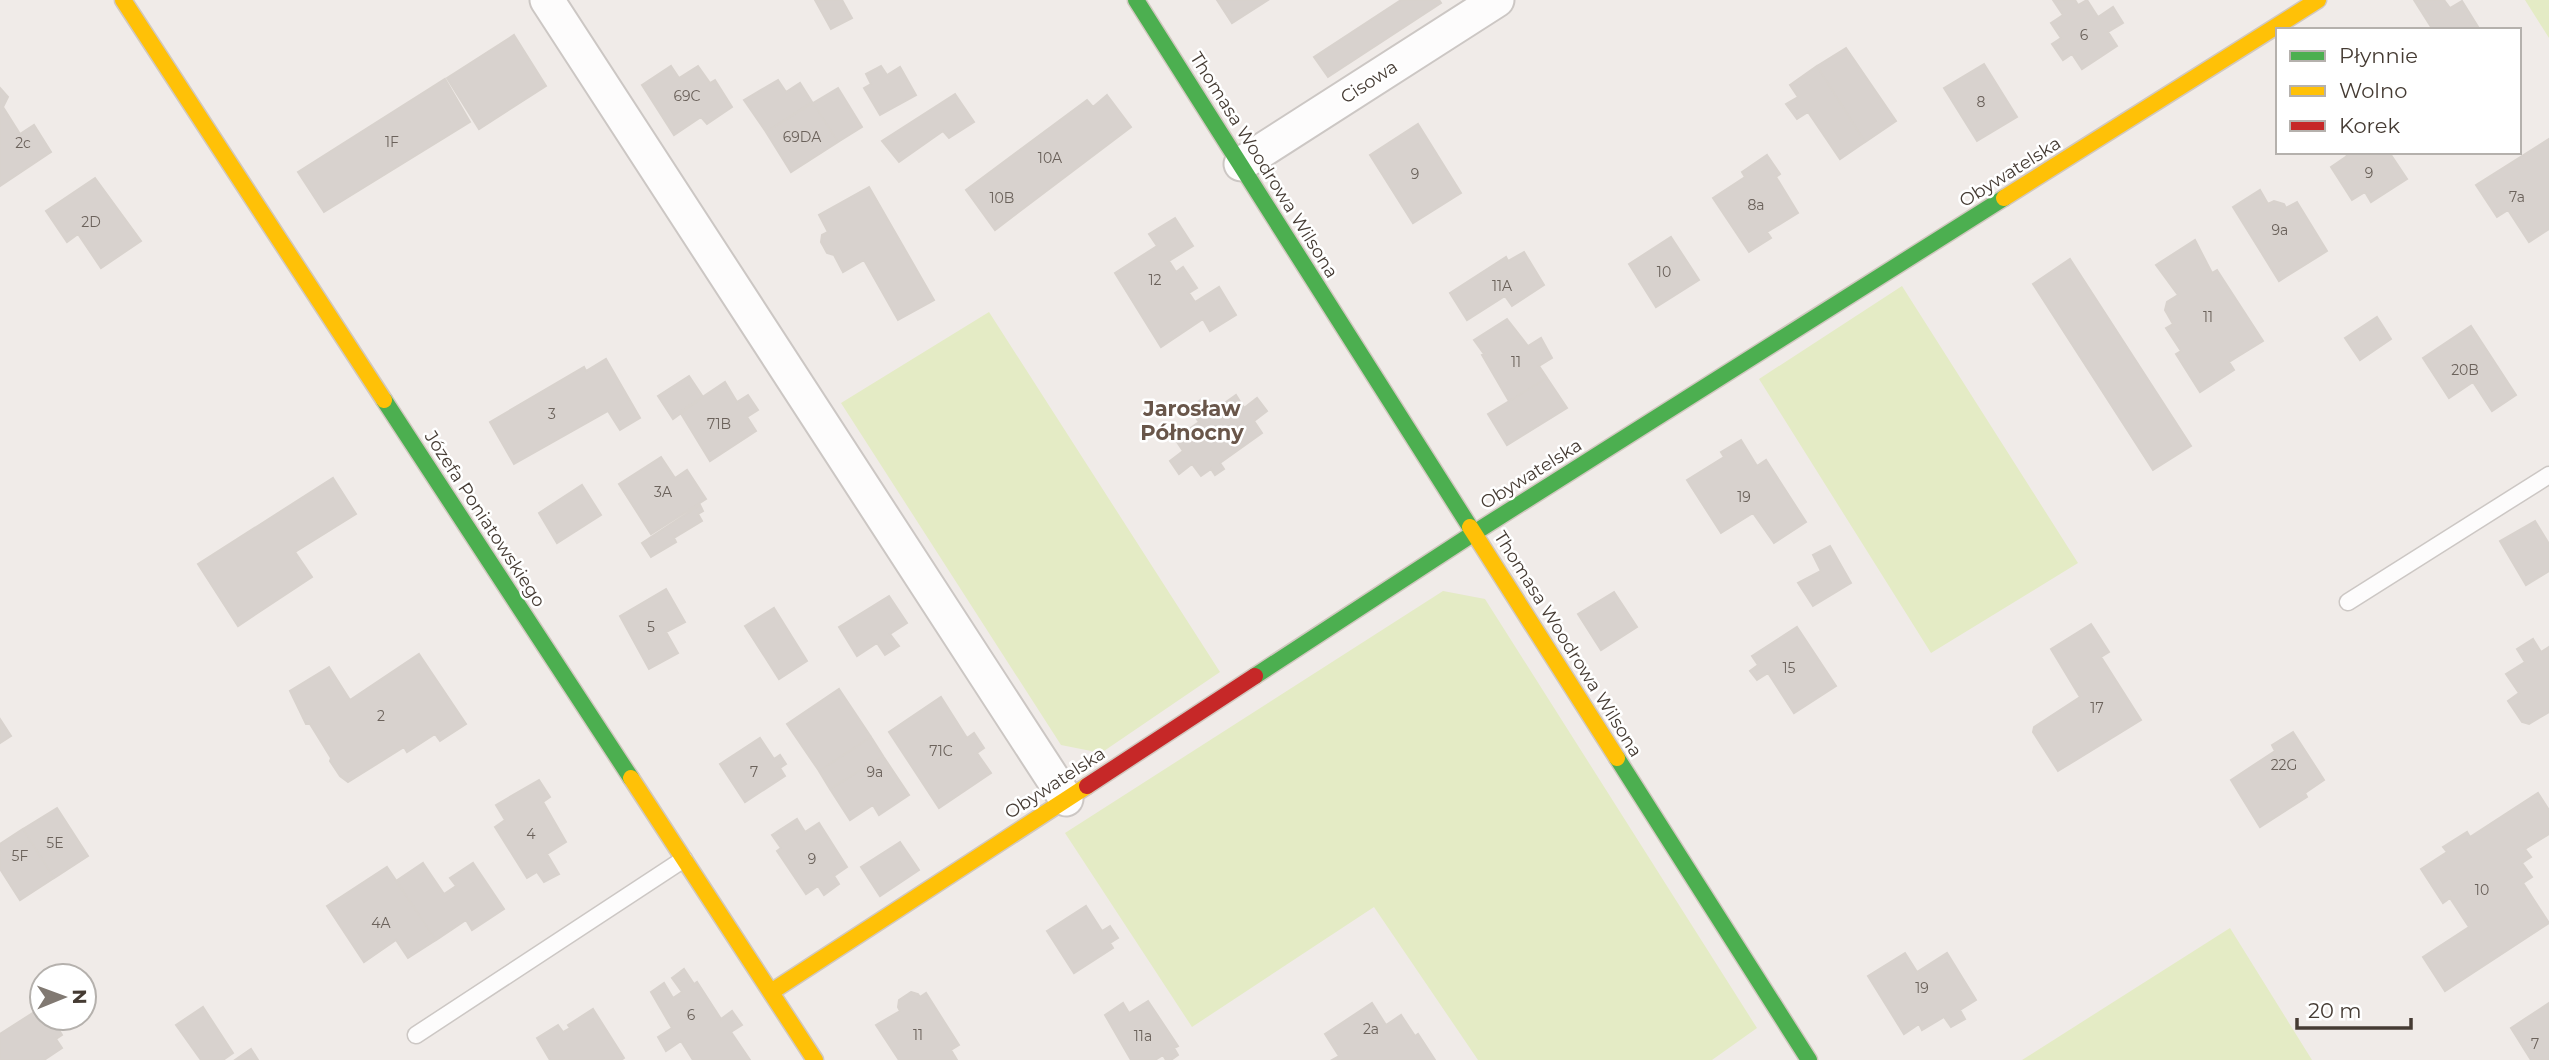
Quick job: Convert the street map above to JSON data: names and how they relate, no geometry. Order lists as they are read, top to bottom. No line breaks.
{"streets":{"street":["Cisowa","Thomasa Woodrowa Wilsona","Obywatelska","Józefa Poniatowskiego"]},"crossings":[["Cisowa","Thomasa Woodrowa Wilsona"],["Thomasa Woodrowa Wilsona","Obywatelska"],["Obywatelska","Józefa Poniatowskiego"]],"districts":["Jarosław Północny"],"house_numbers":["6","69C","8","69DA","1F","2c","10A","9","9","7a","10B","8a","2D","9a","10","12","11A","11","11","20B","3","71B","3A","19","5","15","17","2","71C","22G","7","9a","4","5E","5F","9","10","4A","19","6","2a","11","11a","7"],"legend":["Płynnie","Wolno","Korek"],"scale_bar":"20 m","north":"right"}
